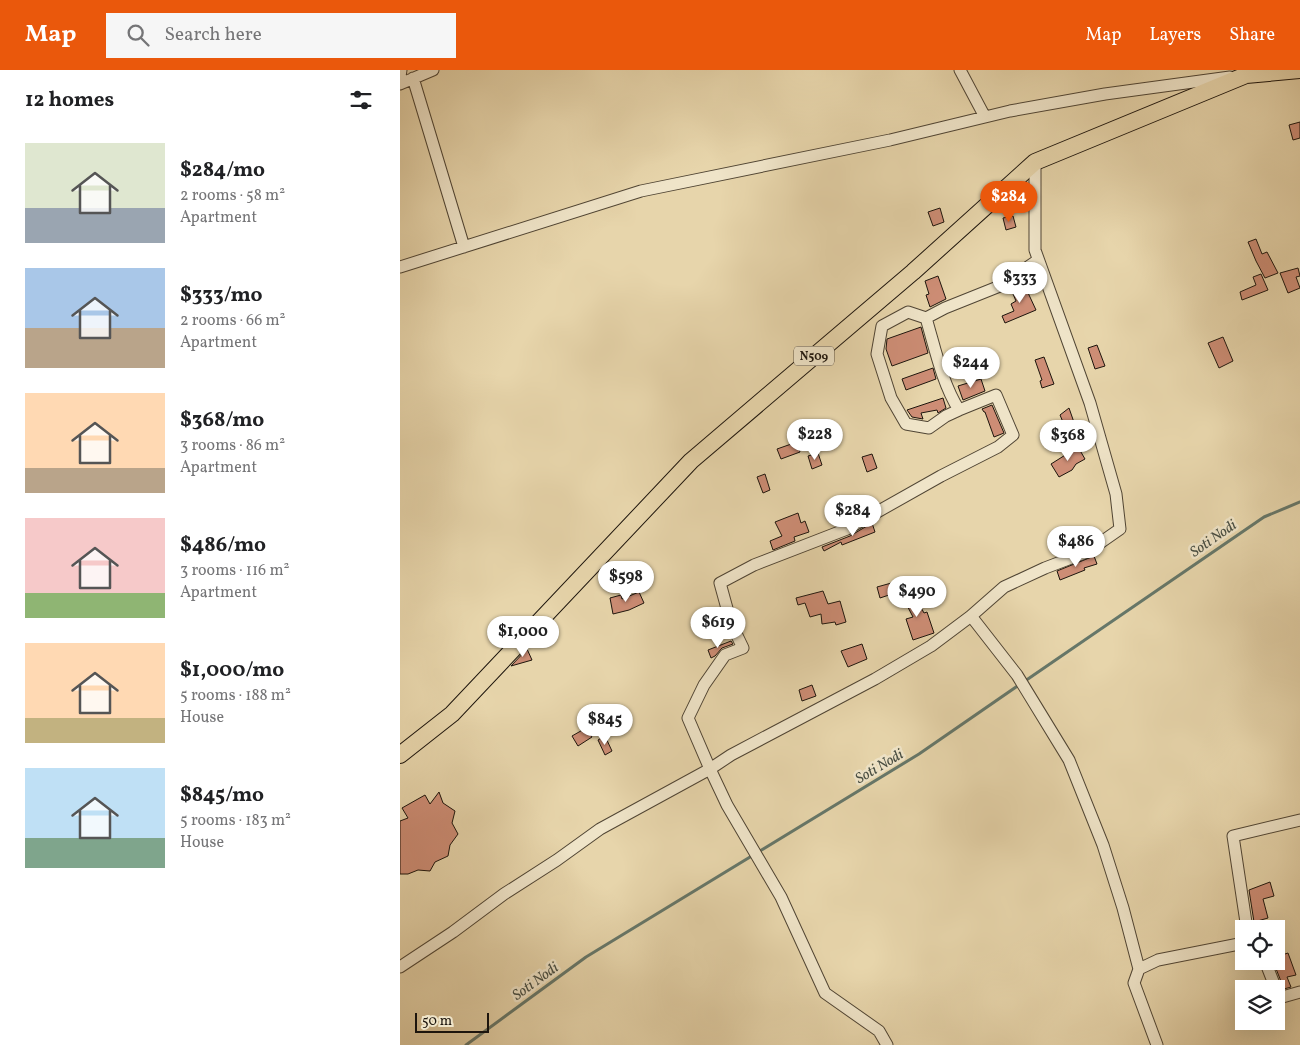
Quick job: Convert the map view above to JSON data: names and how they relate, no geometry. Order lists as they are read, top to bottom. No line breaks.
{"streets":{"highway":["N509"]},"water":["Soti Nodi"],"scale_bar":"50 m","page":{"header":"Map","search":"Search here","nav":["Map","Layers","Share"],"heading":"12 homes","list":[{"name":"$284/mo","note":"2 rooms · 58 m² · Apartment"},{"name":"$333/mo","note":"2 rooms · 66 m² · Apartment"},{"name":"$368/mo","note":"3 rooms · 86 m² · Apartment"},{"name":"$486/mo","note":"3 rooms · 116 m² · Apartment"},{"name":"$1,000/mo","note":"5 rooms · 188 m² · House"},{"name":"$845/mo","note":"5 rooms · 183 m² · House"}],"price":["$284","$333","$244","$228","$368","$284","$486","$598","$490","$619","$1,000","$845"],"scale":"50 m"}}
